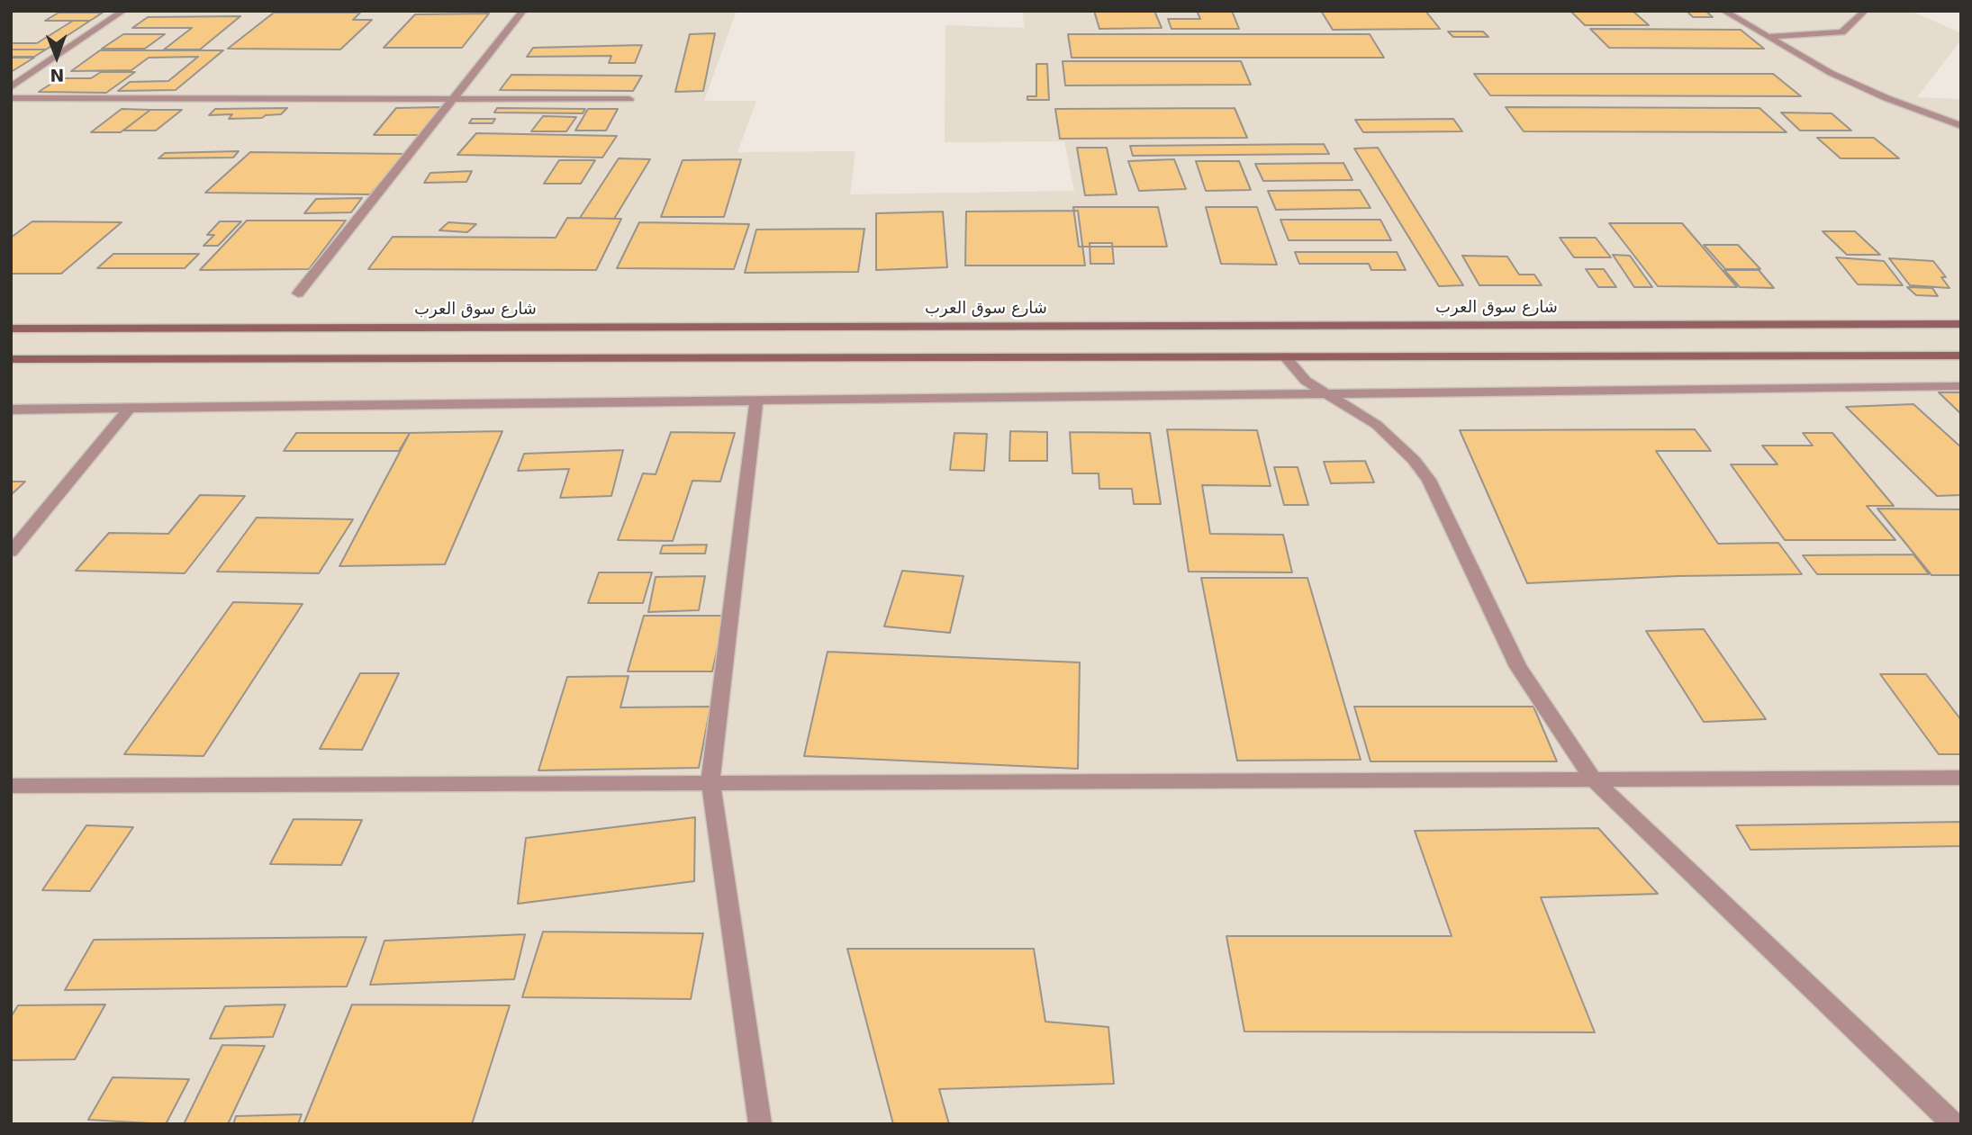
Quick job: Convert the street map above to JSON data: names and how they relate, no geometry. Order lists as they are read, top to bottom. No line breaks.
{"streets":{"main road":["شارع سوق العرب"]},"north":"bottom"}
